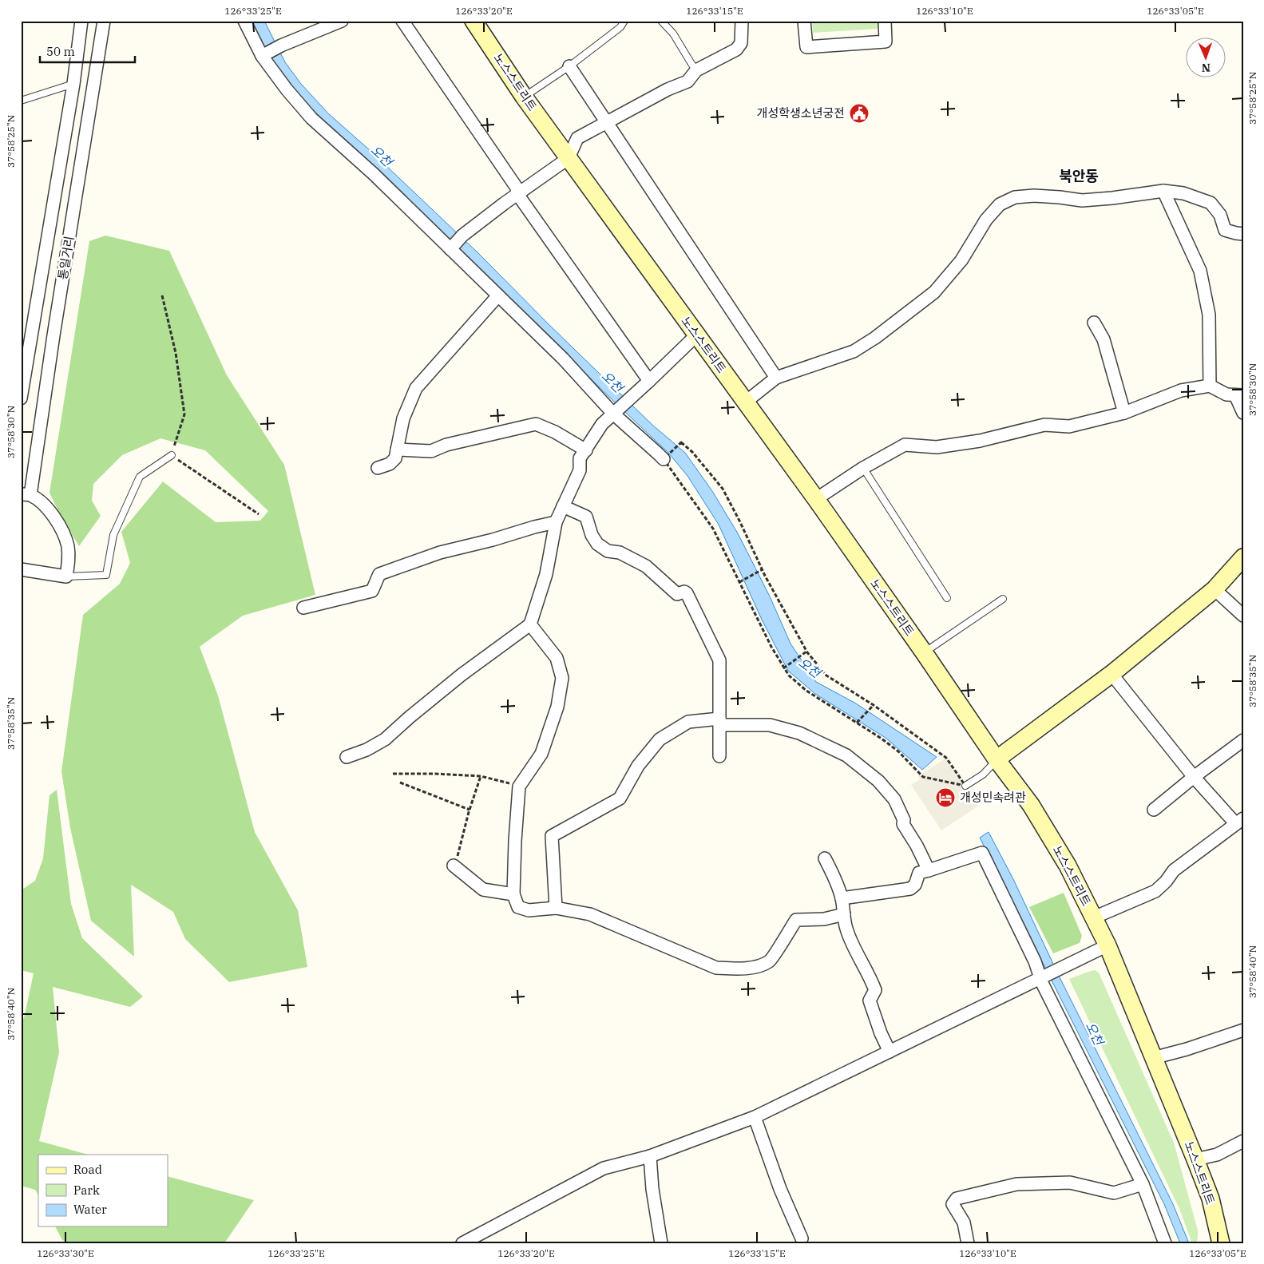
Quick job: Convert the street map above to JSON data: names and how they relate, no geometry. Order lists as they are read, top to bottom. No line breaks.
{"streets":{"main road":["노스스트리트"],"street":["통일거리"]},"districts":["북안동"],"water":["오천"],"places":{"public building":["개성학생소년궁전"],"hotel":["개성민속려관"]},"legend":["Road","Park","Water"],"scale_bar":"50 m","north":"bottom","coordinates":["126°33'25\"E","126°33'20\"E","126°33'15\"E","126°33'10\"E","126°33'05\"E","37°58'25\"N","37°58'30\"N","37°58'35\"N","37°58'40\"N","126°33'30\"E"]}
